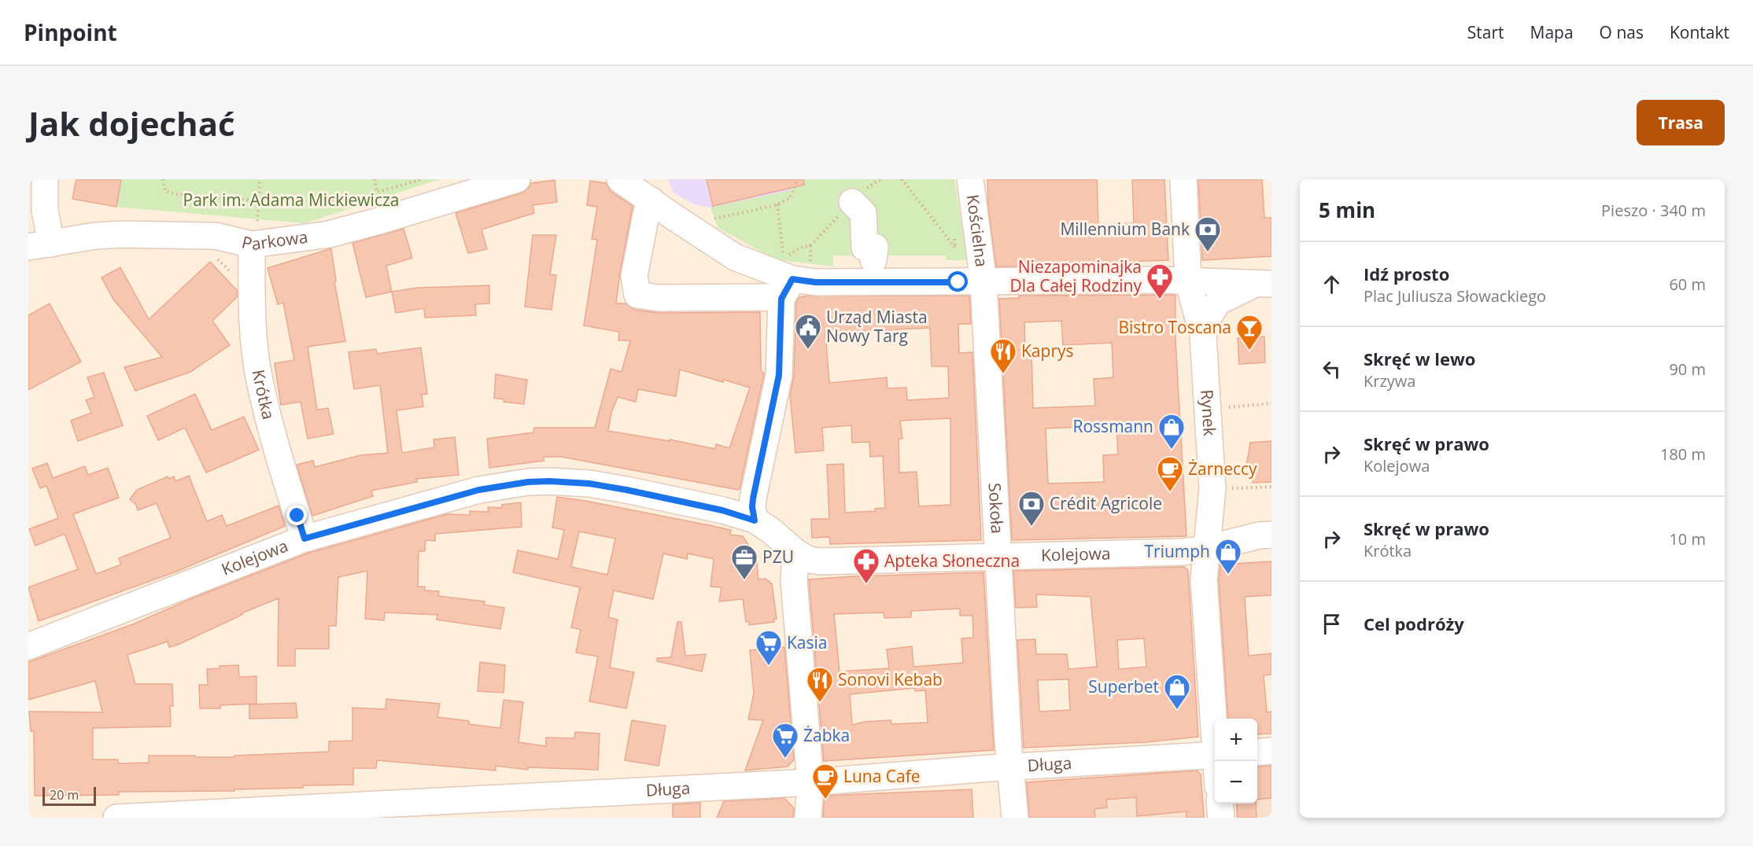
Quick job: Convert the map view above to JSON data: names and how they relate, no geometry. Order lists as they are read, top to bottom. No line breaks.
{"streets":{"street":["Kościelna","Parkowa","Krótka","Rynek","Sokoła","Kolejowa","Długa"]},"crossings":[["Kościelna","Sokoła"],["Parkowa","Krótka"],["Krótka","Kolejowa"],["Rynek","Kolejowa"],["Sokoła","Kolejowa"],["Sokoła","Długa"]],"parks":["Park im. Adama Mickiewicza"],"places":{"bank":["Millennium Bank","Crédit Agricole"],"pharmacy":["Niezapominajka Dla Całej Rodziny","Apteka Słoneczna"],"public building":["Urząd Miasta Nowy Targ"],"bar":["Bistro Toscana"],"restaurant":["Kaprys","Sonovi Kebab"],"shop":["Rossmann","Triumph","Superbet"],"cafe":["Żarneccy","Luna Cafe"],"office":["PZU"],"supermarket":["Kasia","Żabka"]},"scale_bar":"20 m","page":{"header":"Pinpoint","nav":["Start","Mapa","O nas","Kontakt"],"buttons":"Trasa","title":"Jak dojechać","heading":["5 min","Pieszo · 340 m"],"list":[["Idź prosto","Plac Juliusza Słowackiego","60 m"],["Skręć w lewo","Krzywa","90 m"],["Skręć w prawo","Kolejowa","180 m"],["Skręć w prawo","Krótka","10 m"],"Cel podróży"],"map_buttons":["+","−"],"scale":"20 m"}}
